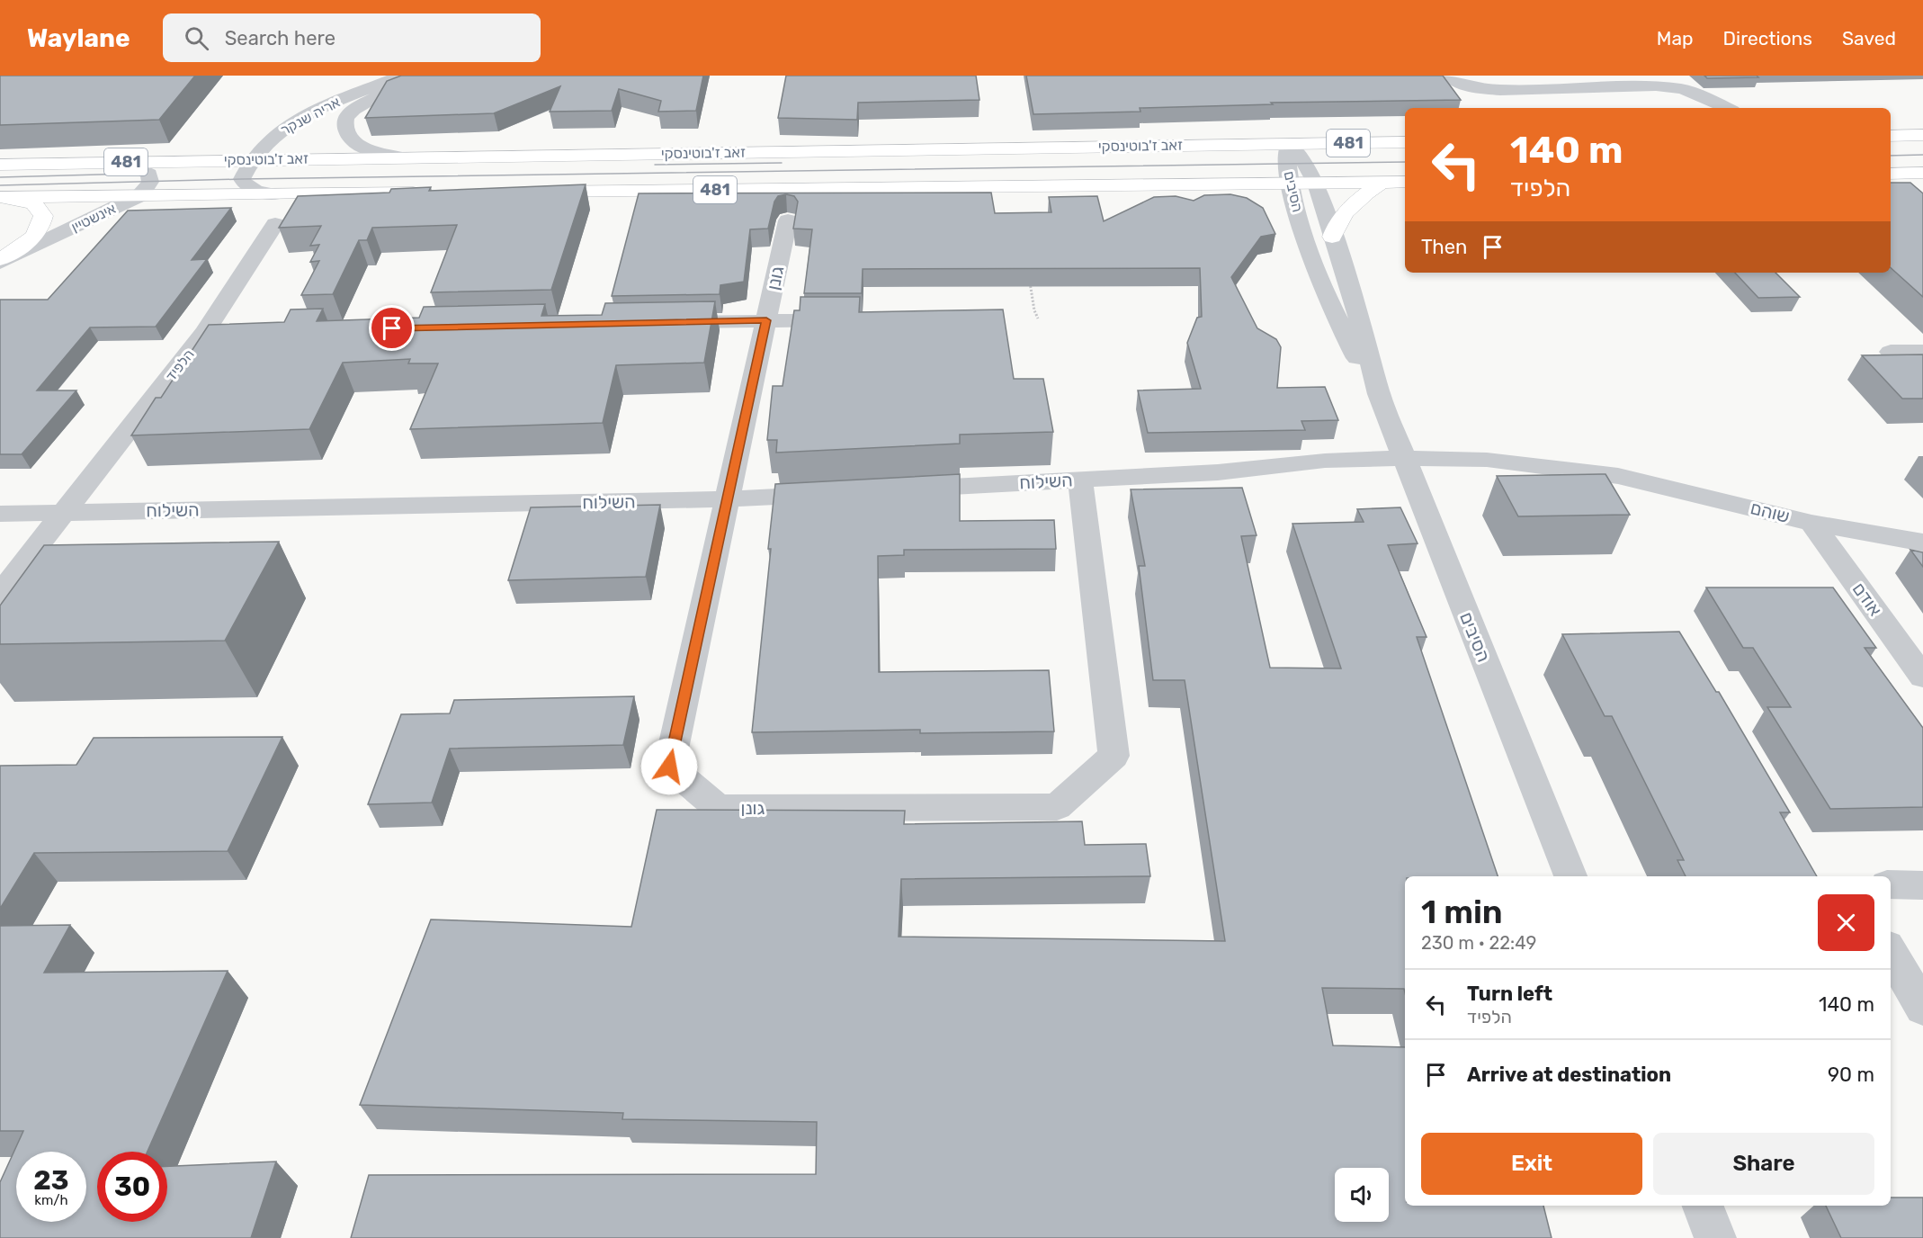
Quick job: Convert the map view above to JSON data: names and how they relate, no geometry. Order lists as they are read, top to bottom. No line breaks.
{"streets":{"main road":["481","זאב ז'בוטינסקי"],"street":["אריה שנקר","הסיבים","אינשטיין","גונן","הלפיד","השילוח","שוהם","אודם"]},"crossings":[["אריה שנקר","זאב ז'בוטינסקי"],["481","הסיבים"],["זאב ז'בוטינסקי","הסיבים"],["זאב ז'בוטינסקי","אינשטיין"],["הסיבים","השילוח"],["הסיבים","שוהם"],["גונן","השילוח"],["הלפיד","השילוח"],["השילוח","שוהם"],["שוהם","אודם"]],"page":{"header":"Waylane","search":"Search here","nav":["Map","Directions","Saved"],"turn":["140 m","הלפיד"],"then":"Then","heading":["1 min","230 m · 22:49"],"list":[{"name":"Turn left","note":"הלפיד","value":"140 m"},{"name":"Arrive at destination","value":"90 m"}],"buttons":["Exit","Share"],"speed":"23 km/h","limit":"30"}}
